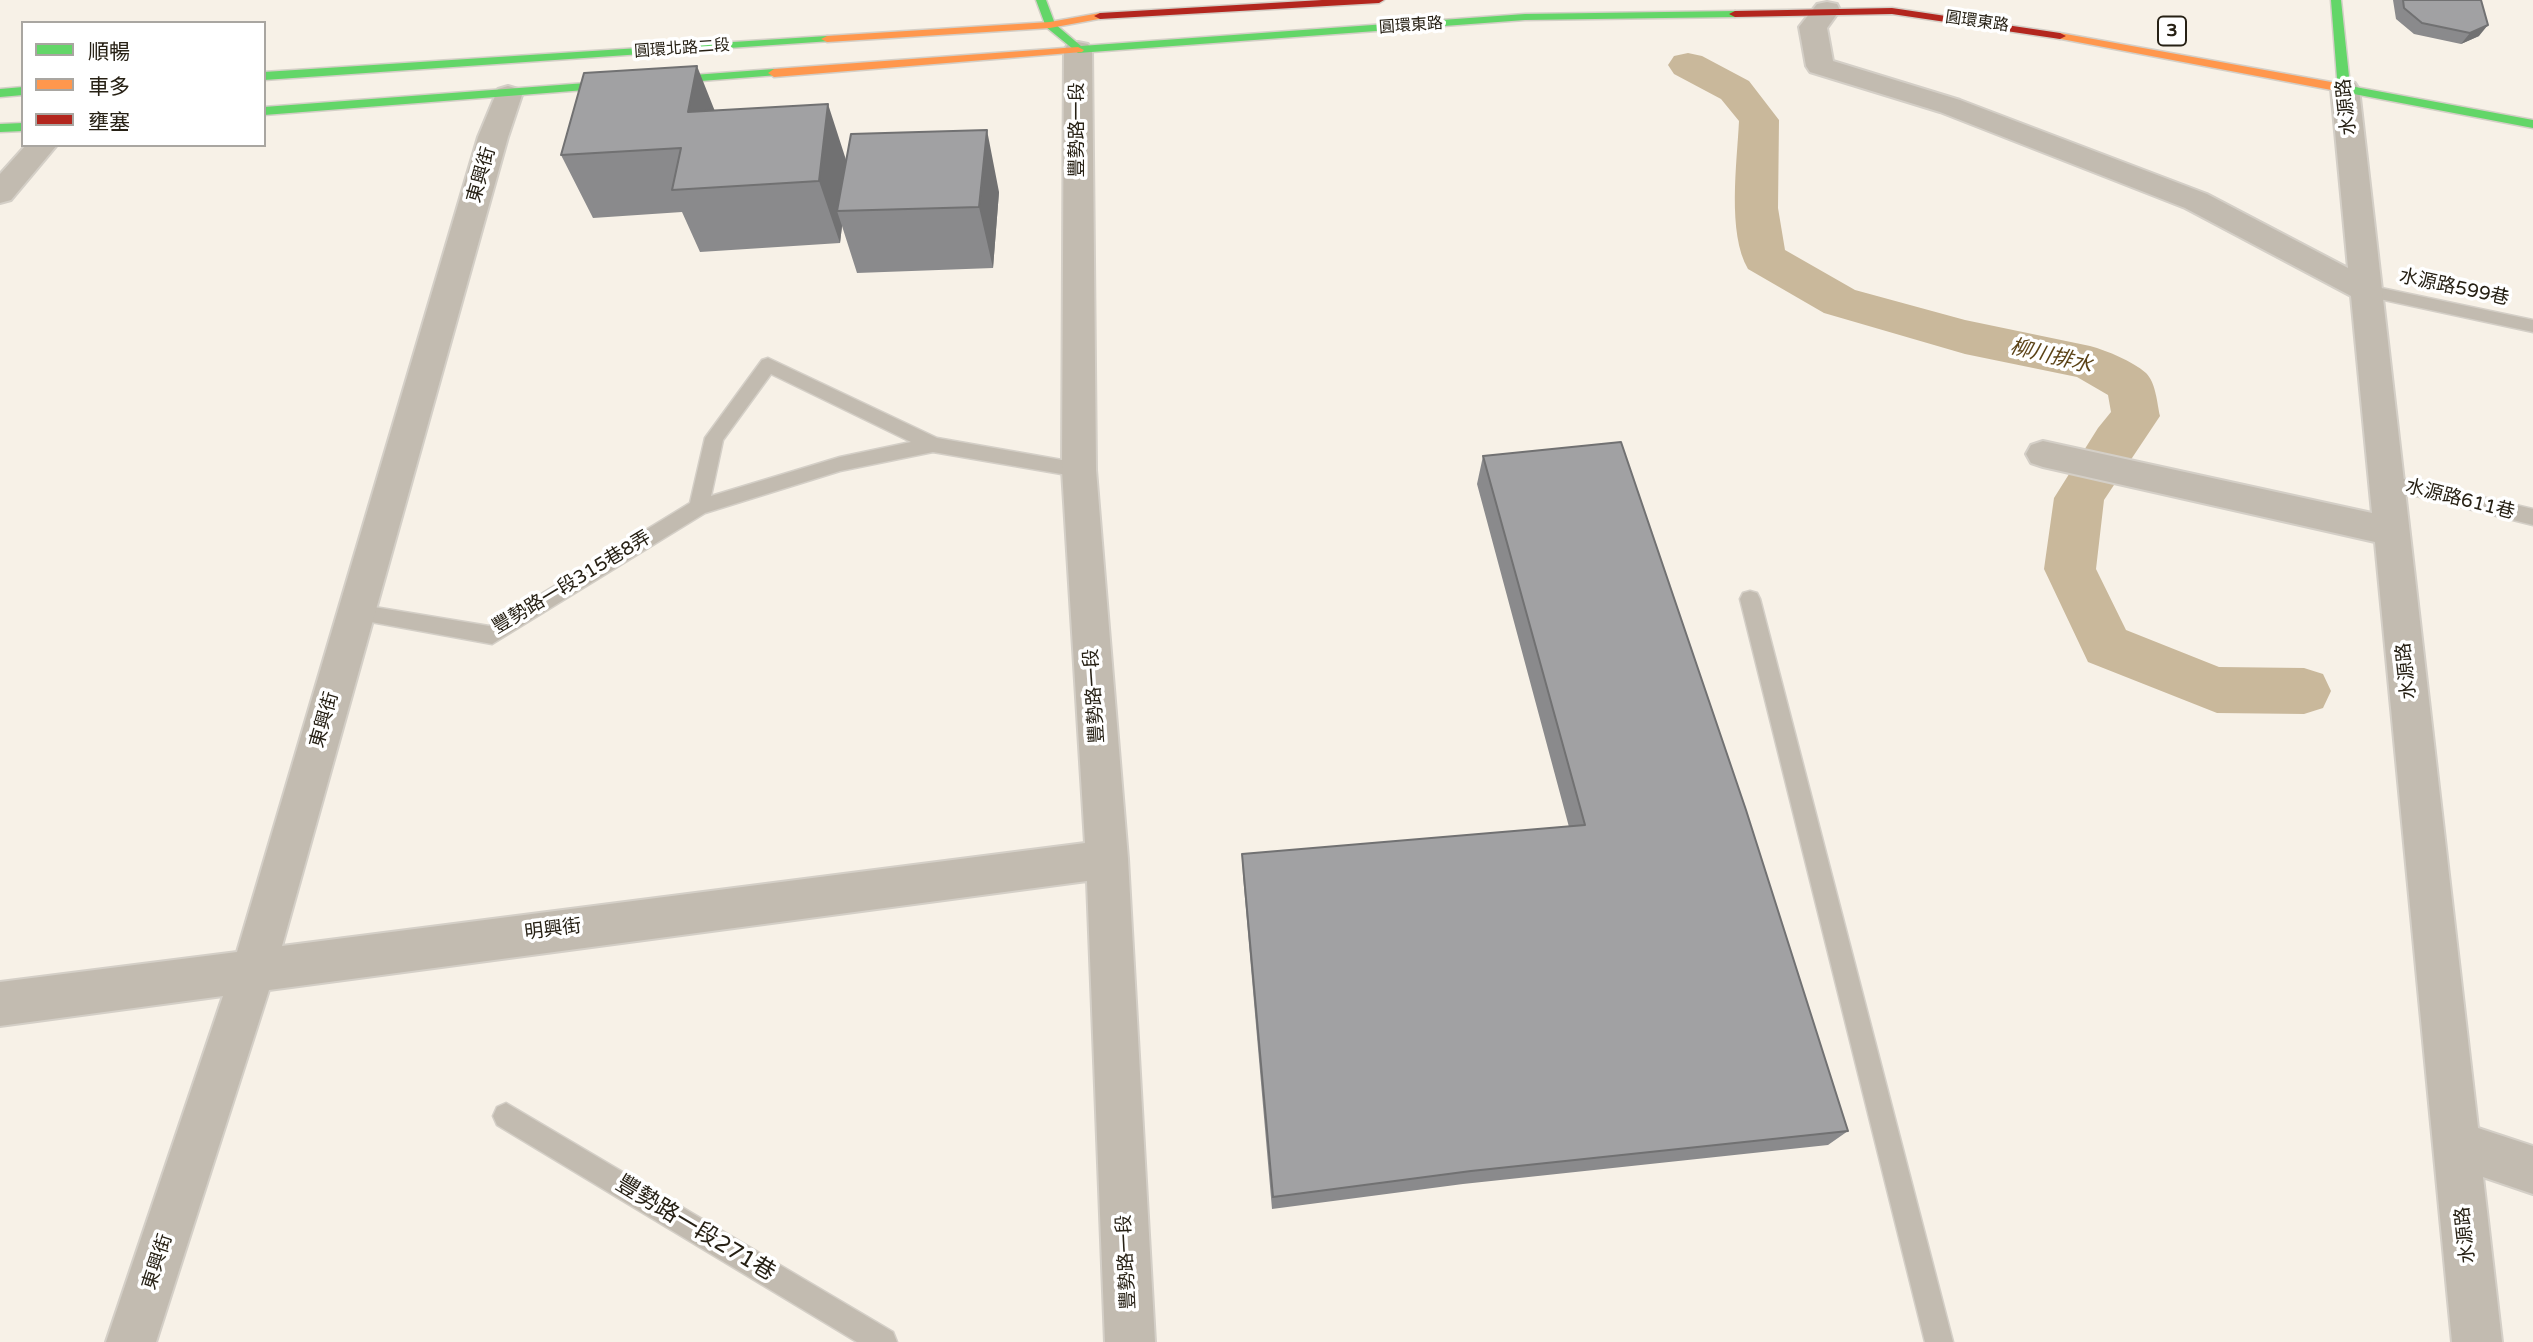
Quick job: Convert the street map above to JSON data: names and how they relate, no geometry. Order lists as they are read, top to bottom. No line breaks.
{"streets":{"main road":["圓環東路","3","圓環北路二段","水源路"],"street":["豐勢路一段","東興街","明興街"],"lane":["水源路599巷","水源路611巷","豐勢路一段315巷8弄","豐勢路一段271巷"]},"crossings":[["圓環東路","圓環北路二段"],["圓環東路","水源路"],["圓環東路","豐勢路一段"],["圓環北路二段","豐勢路一段"],["圓環北路二段","東興街"],["水源路","水源路599巷"],["水源路","水源路611巷"],["豐勢路一段","豐勢路一段315巷8弄"],["豐勢路一段","明興街"],["東興街","豐勢路一段315巷8弄"],["東興街","明興街"]],"water":["柳川排水"],"legend":["順暢","車多","壅塞"]}
